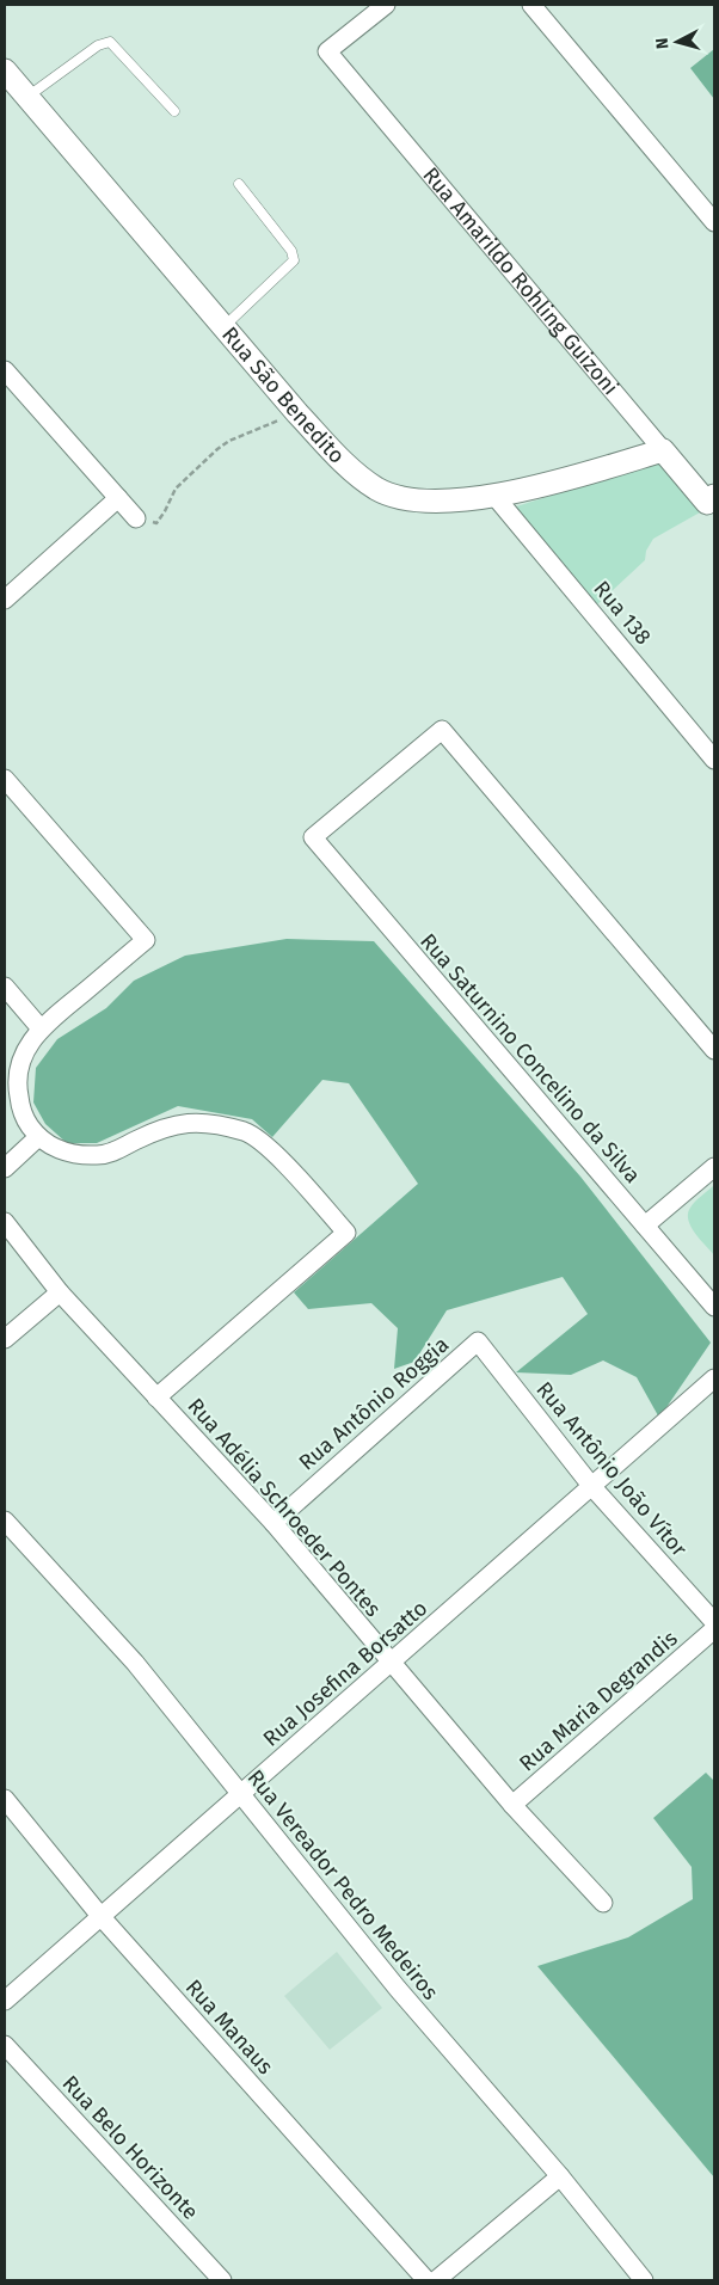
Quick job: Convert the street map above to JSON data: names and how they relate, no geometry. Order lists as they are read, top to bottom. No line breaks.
{"streets":{"street":["Rua Amarildo Rohling Guizoni","Rua São Benedito","Rua 138","Rua Saturnino Concelino da Silva","Rua Antônio Roggia","Rua Antônio João Vítor","Rua Adélia Schroeder Pontes","Rua Josefina Borsatto","Rua Maria Degrandis","Rua Vereador Pedro Medeiros","Rua Manaus","Rua Belo Horizonte"]},"crossings":[["Rua Amarildo Rohling Guizoni","Rua São Benedito"],["Rua São Benedito","Rua 138"],["Rua Antônio Roggia","Rua Antônio João Vítor"],["Rua Antônio Roggia","Rua Adélia Schroeder Pontes"],["Rua Antônio João Vítor","Rua Josefina Borsatto"],["Rua Adélia Schroeder Pontes","Rua Josefina Borsatto"],["Rua Adélia Schroeder Pontes","Rua Maria Degrandis"],["Rua Josefina Borsatto","Rua Vereador Pedro Medeiros"],["Rua Josefina Borsatto","Rua Manaus"]],"north":"left"}
